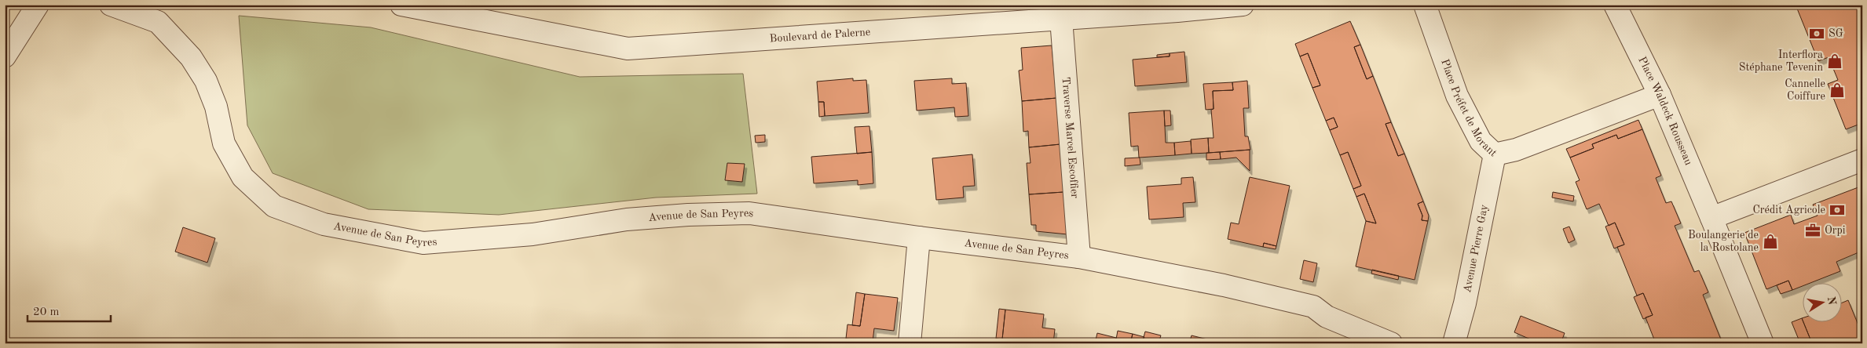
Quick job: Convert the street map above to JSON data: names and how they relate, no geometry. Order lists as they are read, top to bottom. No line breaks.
{"streets":{"street":["Boulevard de Palerne","Place Préfet de Morant","Place Waldeck Rousseau","Traverse Marcel Escoffier","Avenue de San Peyres","Avenue Pierre Gay"]},"crossings":[["Boulevard de Palerne","Traverse Marcel Escoffier"],["Place Préfet de Morant","Place Waldeck Rousseau"],["Place Préfet de Morant","Avenue Pierre Gay"],["Traverse Marcel Escoffier","Avenue de San Peyres"]],"places":{"bank":["SG","Crédit Agricole"],"shop":["Interflora Stéphane Tevenin","Cannelle Coiffure","Boulangerie de la Rostolane"],"office":["Orpi"]},"scale_bar":"20 m","north":"right"}
